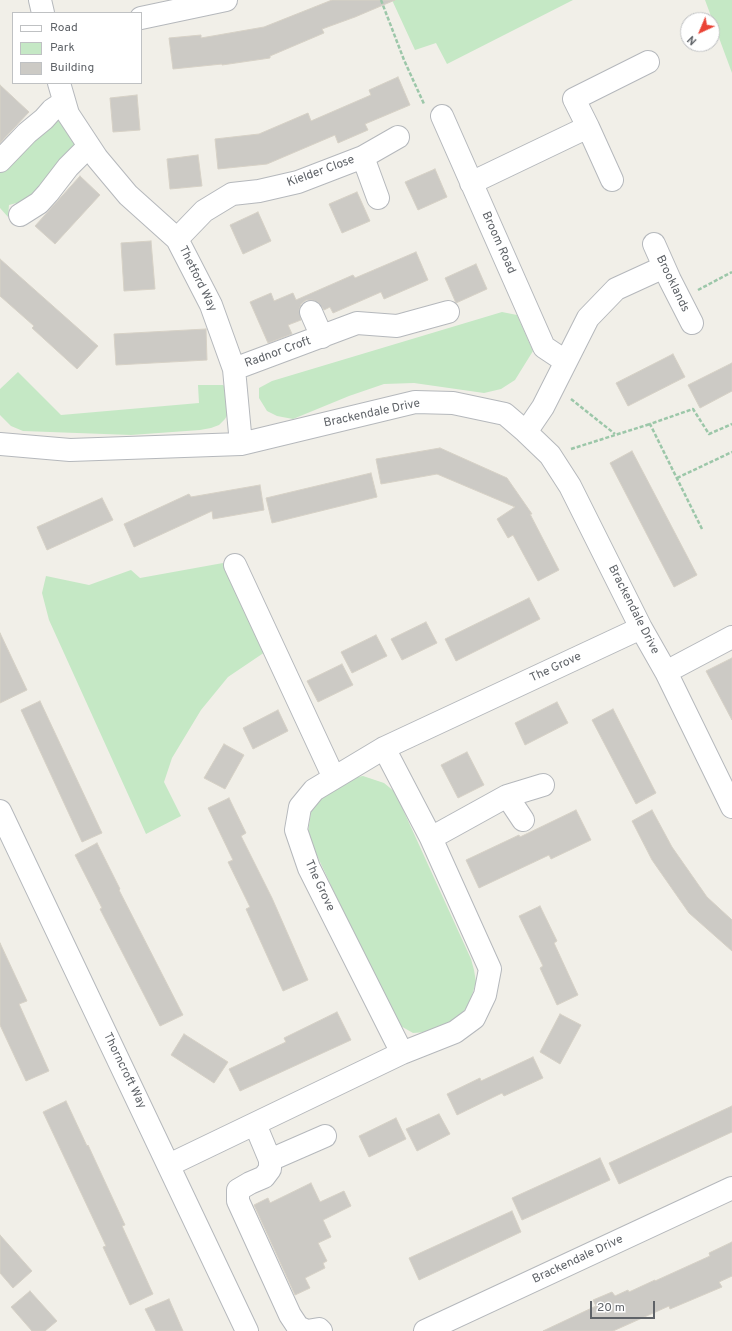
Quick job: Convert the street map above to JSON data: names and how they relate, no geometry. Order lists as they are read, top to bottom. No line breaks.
{"streets":{"street":["Kielder Close","Broom Road","Thetford Way","Brooklands","Radnor Croft","Brackendale Drive","The Grove","Thorncroft Way"]},"crossings":[["Kielder Close","Thetford Way"],["Thetford Way","Radnor Croft"],["Thetford Way","Brackendale Drive"],["Brackendale Drive","The Grove"]],"legend":["Road","Park","Building"],"scale_bar":"20 m","north":"bottom left"}
